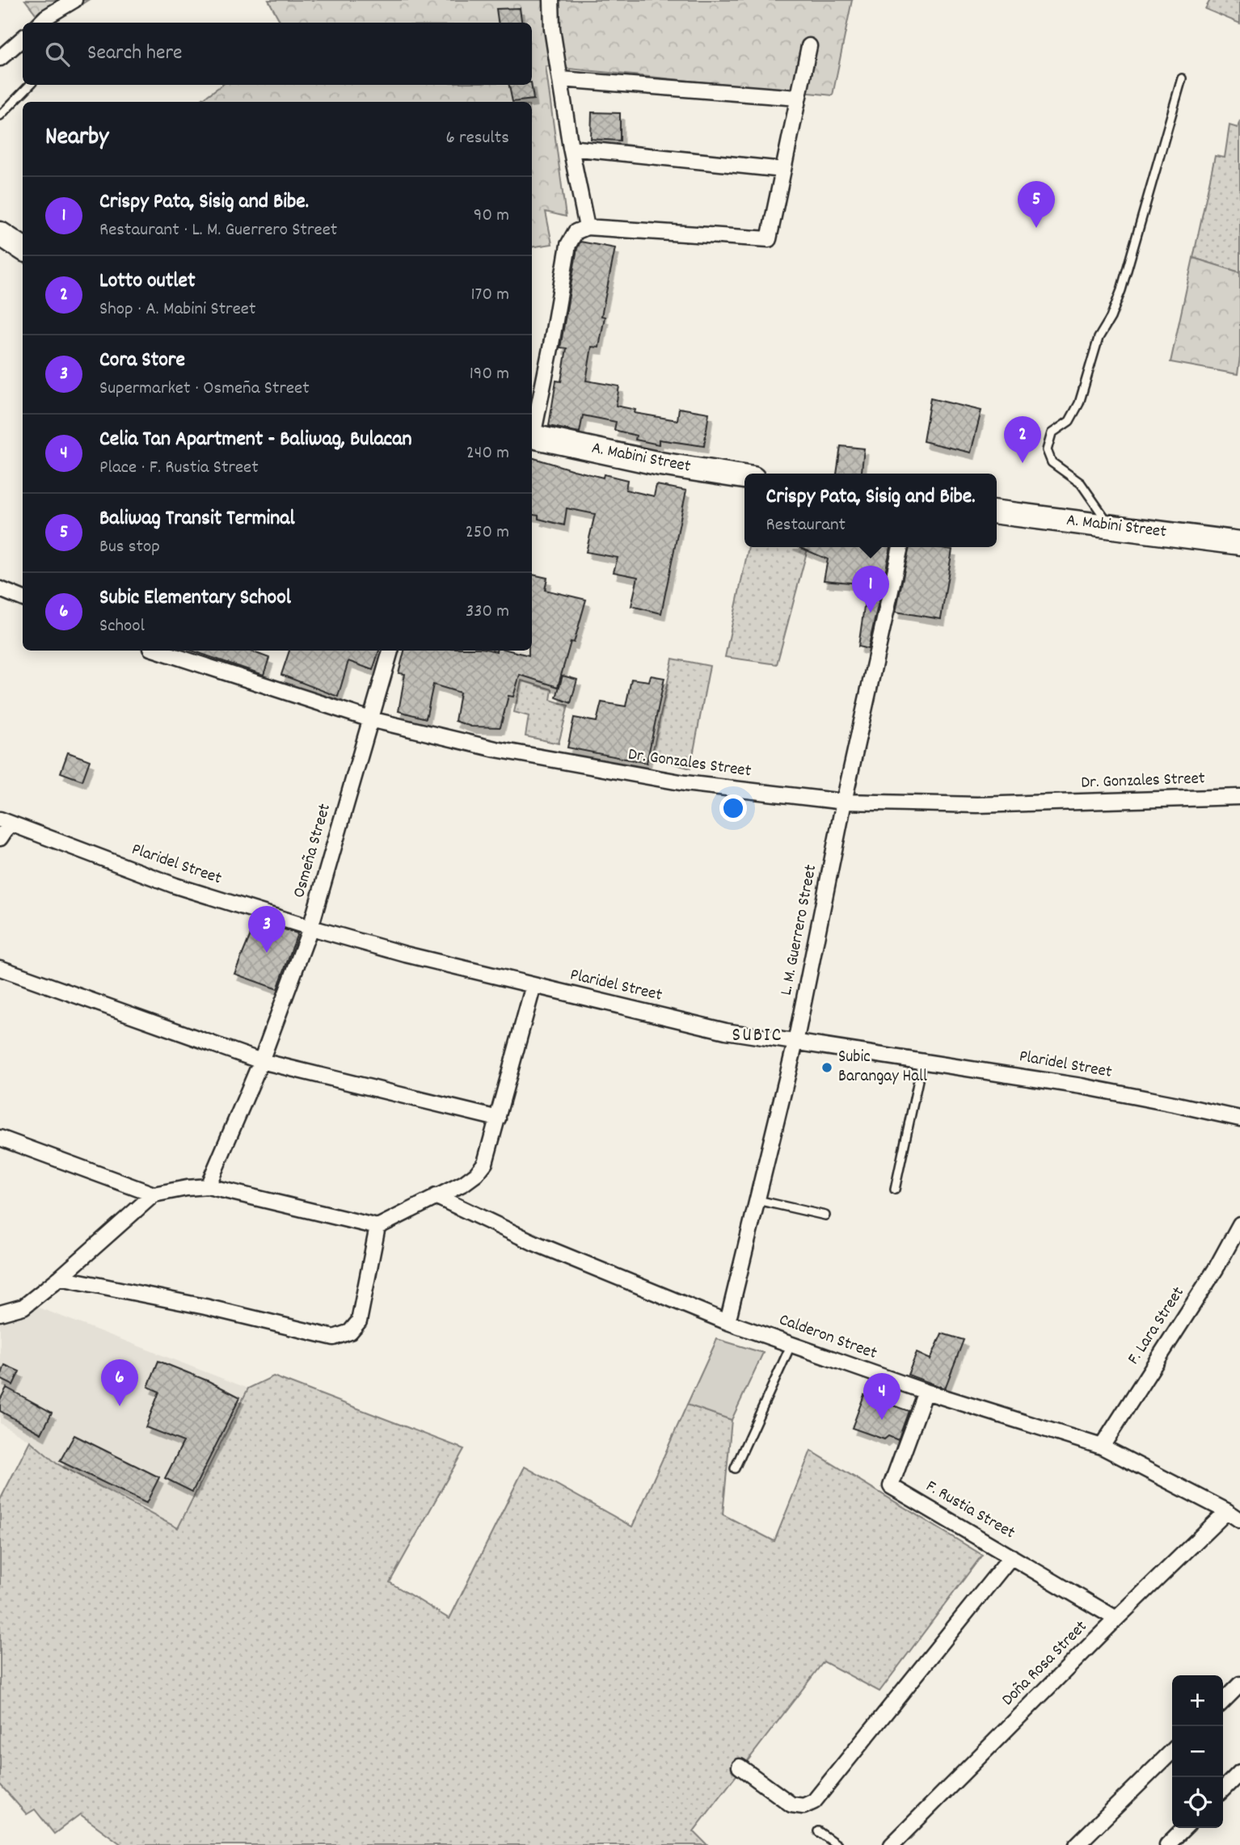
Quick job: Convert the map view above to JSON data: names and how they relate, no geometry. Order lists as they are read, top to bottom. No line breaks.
{"streets":{"main road":["A. Mabini Street"],"street":["Dr. Gonzales Street","Osmeña Street","Plaridel Street","L. M. Guerrero Street","F. Lara Street","Calderon Street","F. Rustia Street","Doña Rosa Street"]},"crossings":[["Dr. Gonzales Street","Osmeña Street"],["Dr. Gonzales Street","L. M. Guerrero Street"],["Osmeña Street","Plaridel Street"],["Plaridel Street","L. M. Guerrero Street"],["L. M. Guerrero Street","Calderon Street"],["F. Lara Street","Calderon Street"],["Calderon Street","F. Rustia Street"],["Calderon Street","Doña Rosa Street"],["F. Rustia Street","Doña Rosa Street"]],"districts":["SUBIC"],"places":["Subic Barangay Hall"],"page":{"search":"Search here","heading":["Nearby","6 results"],"list":[{"mark":"1","name":"Crispy Pata, Sisig and Bibe.","note":"Restaurant · L. M. Guerrero Street","value":"90 m"},{"mark":"2","name":"Lotto outlet","note":"Shop · A. Mabini Street","value":"170 m"},{"mark":"3","name":"Cora Store","note":"Supermarket · Osmeña Street","value":"190 m"},{"mark":"4","name":"Celia Tan Apartment - Baliwag, Bulacan","note":"Place · F. Rustia Street","value":"240 m"},{"mark":"5","name":"Baliwag Transit Terminal","note":"Bus stop","value":"250 m"},{"mark":"6","name":"Subic Elementary School","note":"School","value":"330 m"}],"pins":["5","2","1","3","6","4"],"popup":["Crispy Pata, Sisig and Bibe.","Restaurant"],"map_buttons":["+","−"]}}
